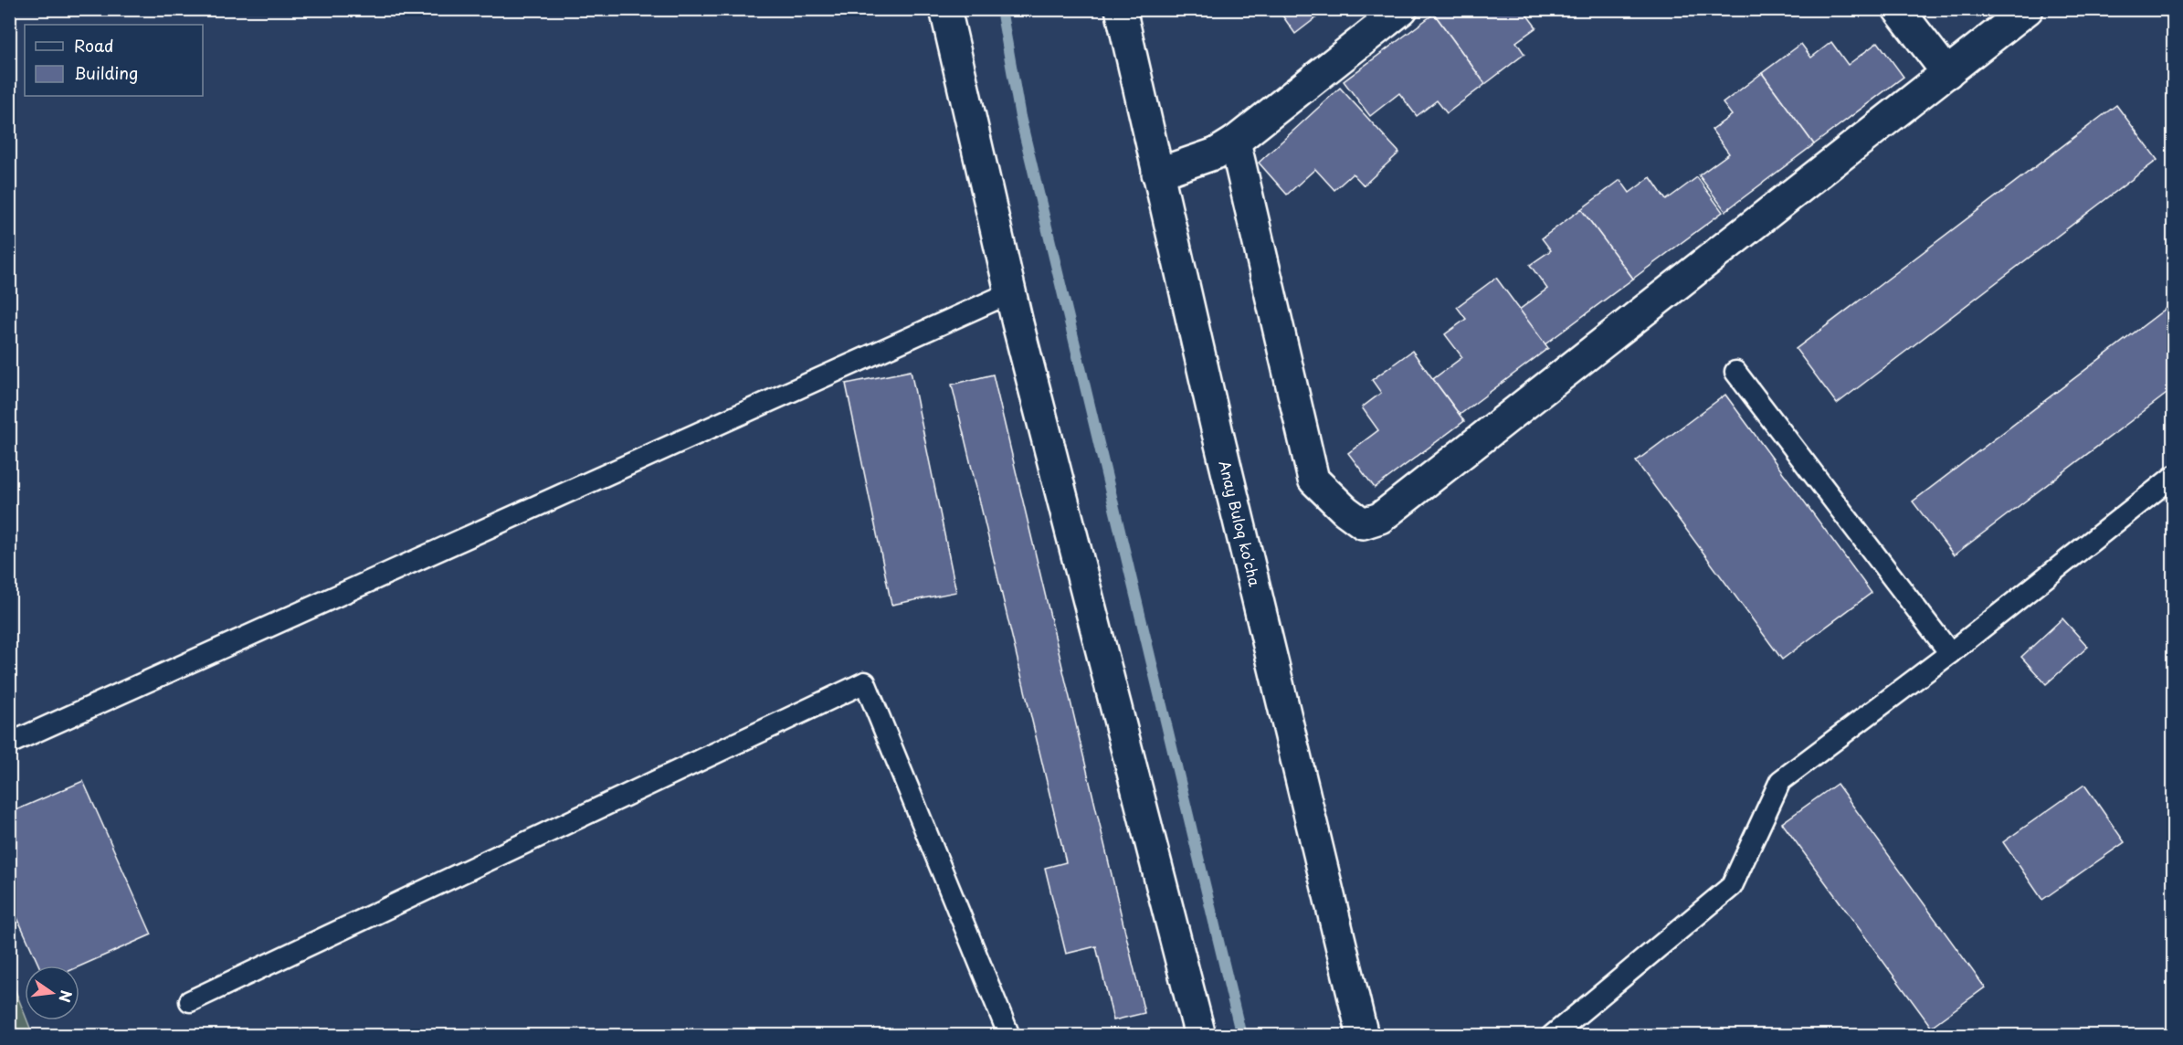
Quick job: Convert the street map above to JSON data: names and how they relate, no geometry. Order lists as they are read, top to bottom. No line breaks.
{"streets":{"street":["Anay Buloq ko'cha"]},"legend":["Road","Building"],"north":"right"}
